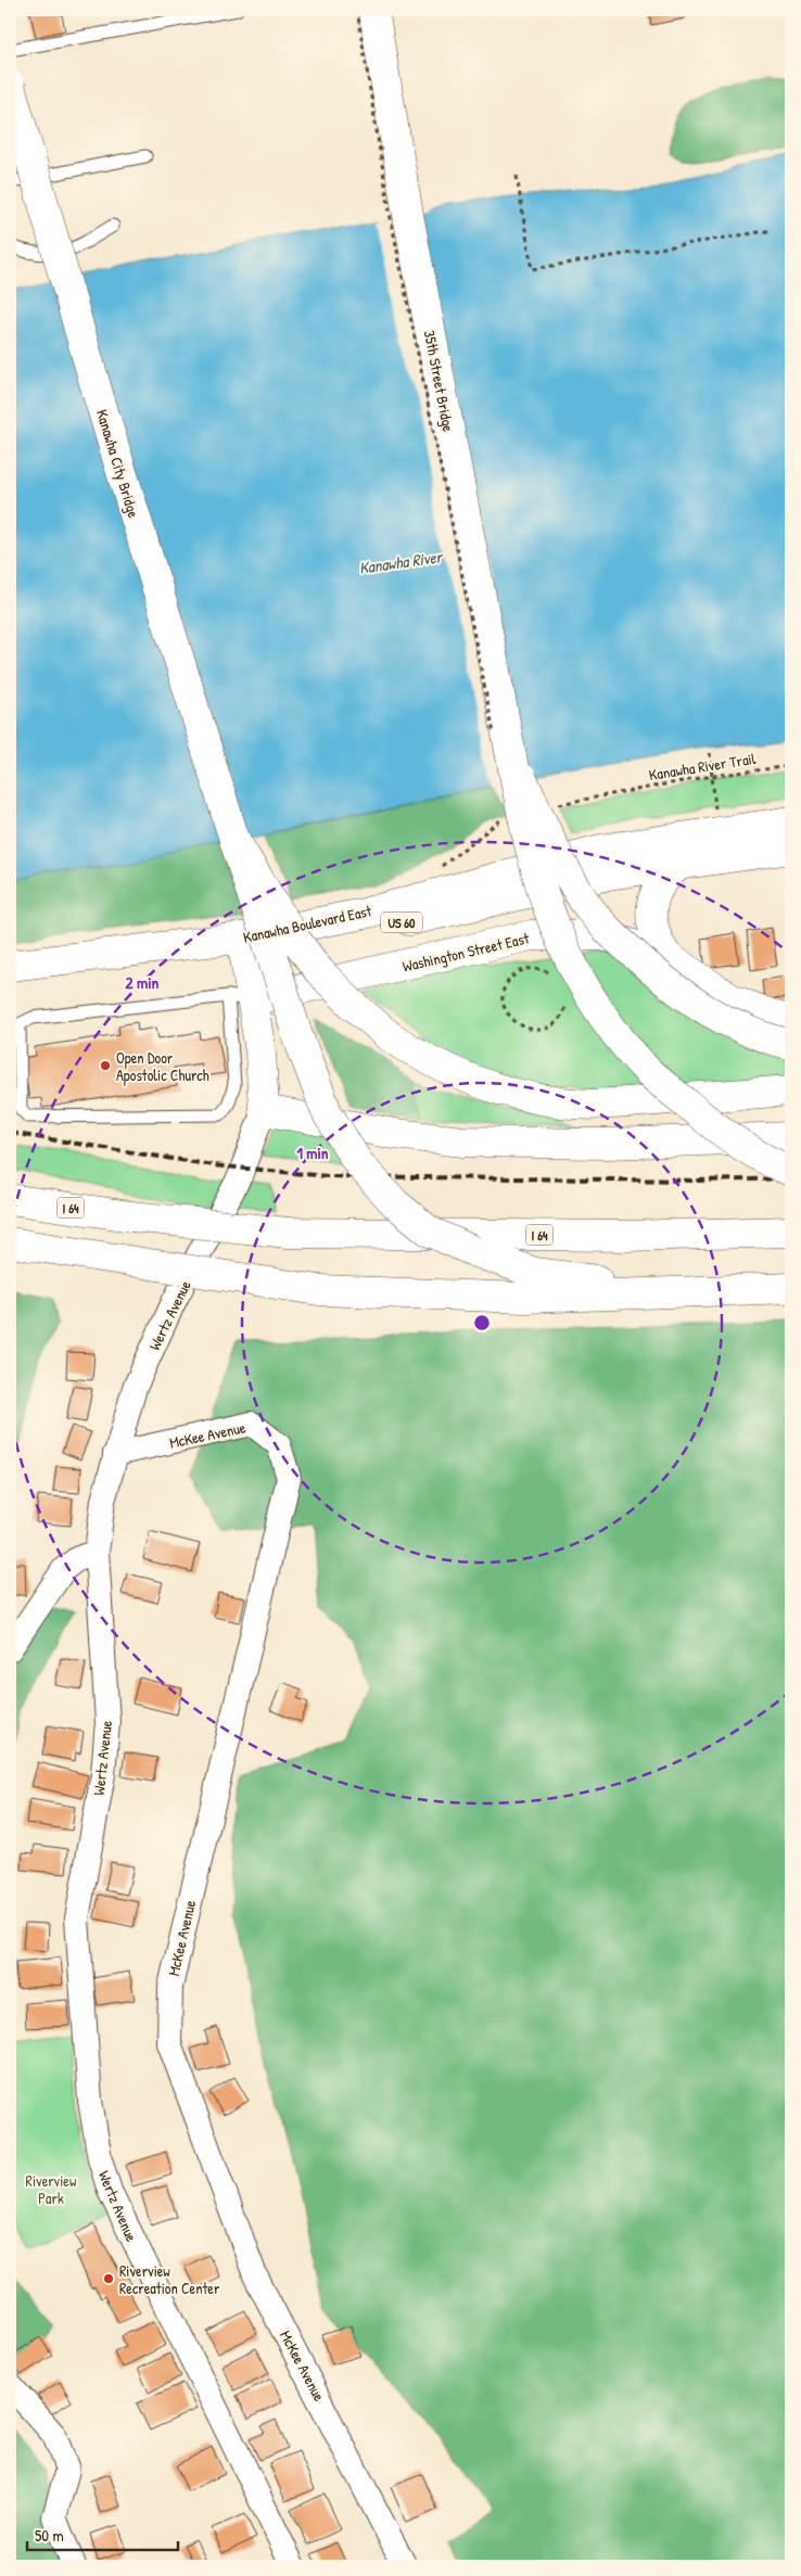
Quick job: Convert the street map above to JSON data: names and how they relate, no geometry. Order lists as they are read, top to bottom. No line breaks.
{"streets":{"main road":["35th Street Bridge","Kanawha City Bridge","US 60","Kanawha Boulevard East","Washington Street East","I 64","Wertz Avenue"],"street":["McKee Avenue"],"path":["Kanawha River Trail"]},"crossings":[["Kanawha Boulevard East","Wertz Avenue"],["Washington Street East","Wertz Avenue"],["Wertz Avenue","McKee Avenue"]],"water":["Kanawha River"],"parks":["Riverview Park"],"places":["Open Door Apostolic Church","Riverview Recreation Center"],"scale_bar":"50 m","rings":["2 min","1 min"]}
